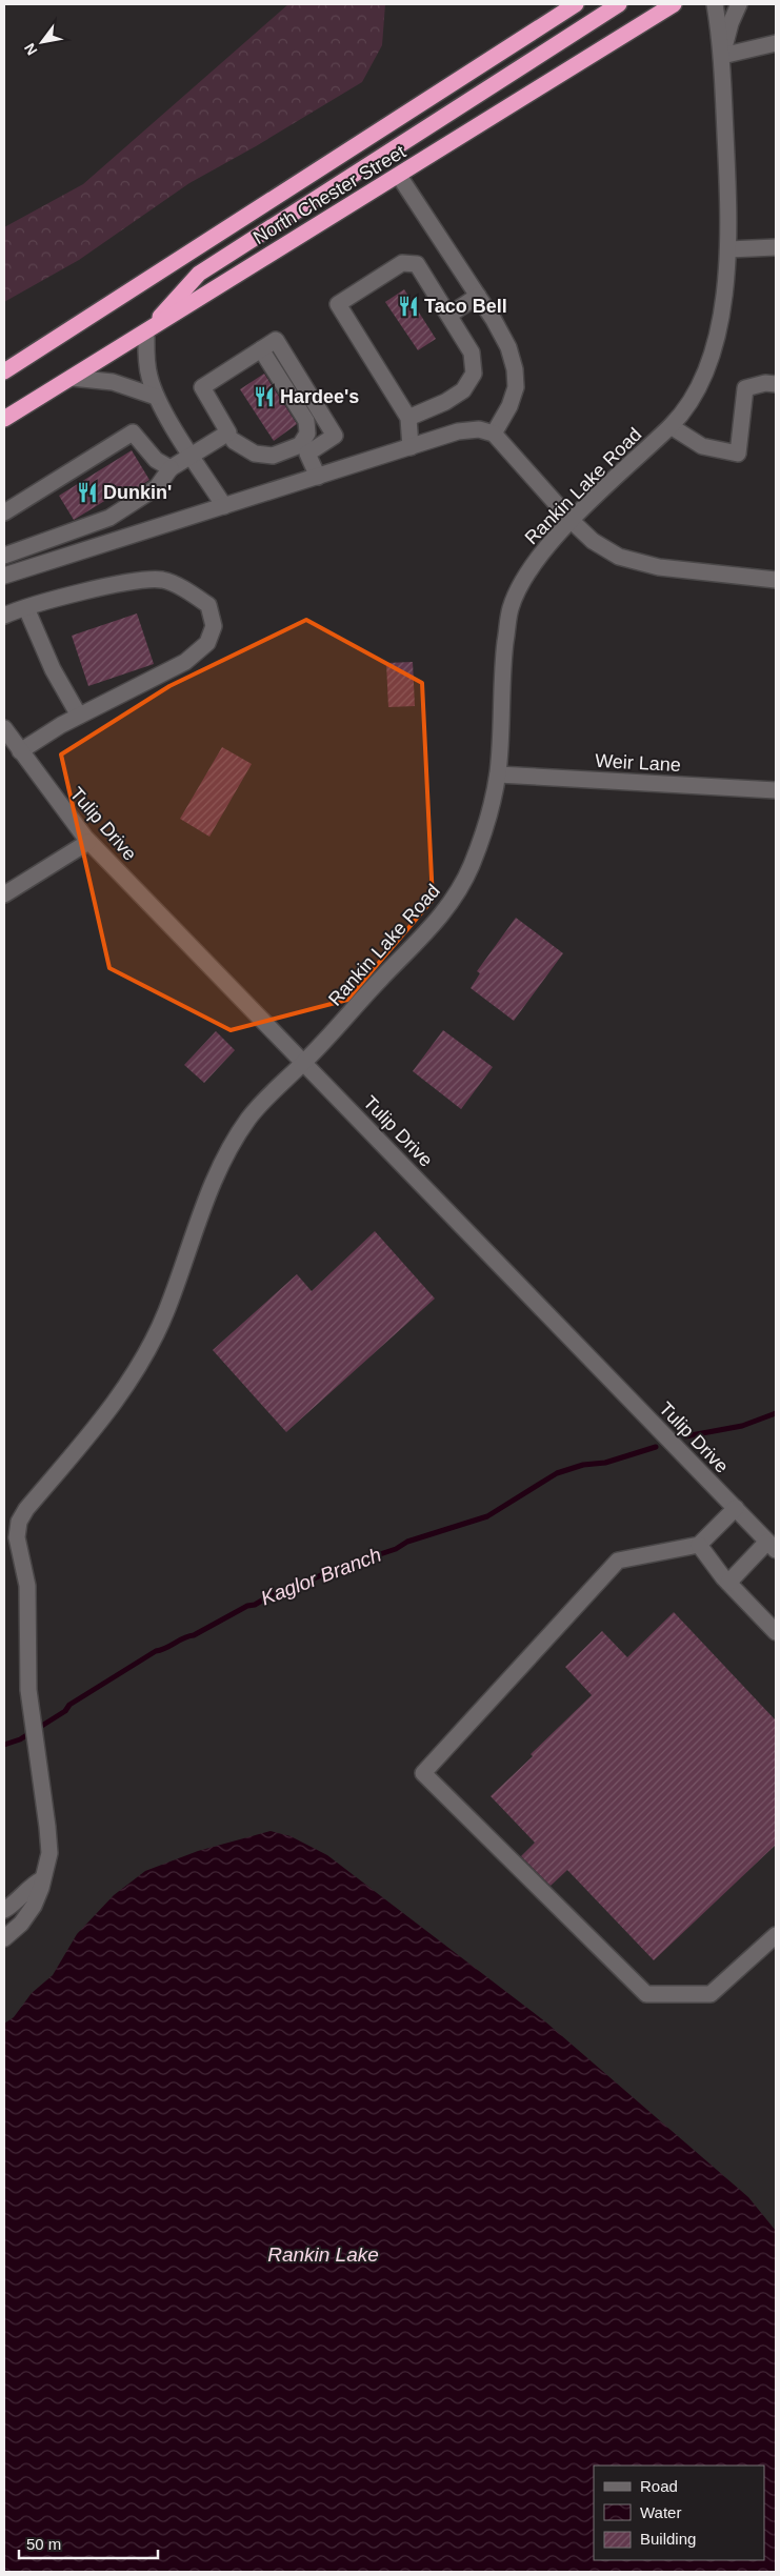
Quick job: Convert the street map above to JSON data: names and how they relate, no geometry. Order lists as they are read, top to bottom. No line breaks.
{"streets":{"highway":["North Chester Street"],"street":["Rankin Lake Road","Weir Lane","Tulip Drive"]},"crossings":[["Rankin Lake Road","Weir Lane"],["Rankin Lake Road","Tulip Drive"]],"water":["Kaglor Branch","Rankin Lake"],"places":{"restaurant":["Taco Bell","Hardee's","Dunkin'"]},"legend":["Road","Water","Building"],"scale_bar":"50 m","north":"bottom left"}
